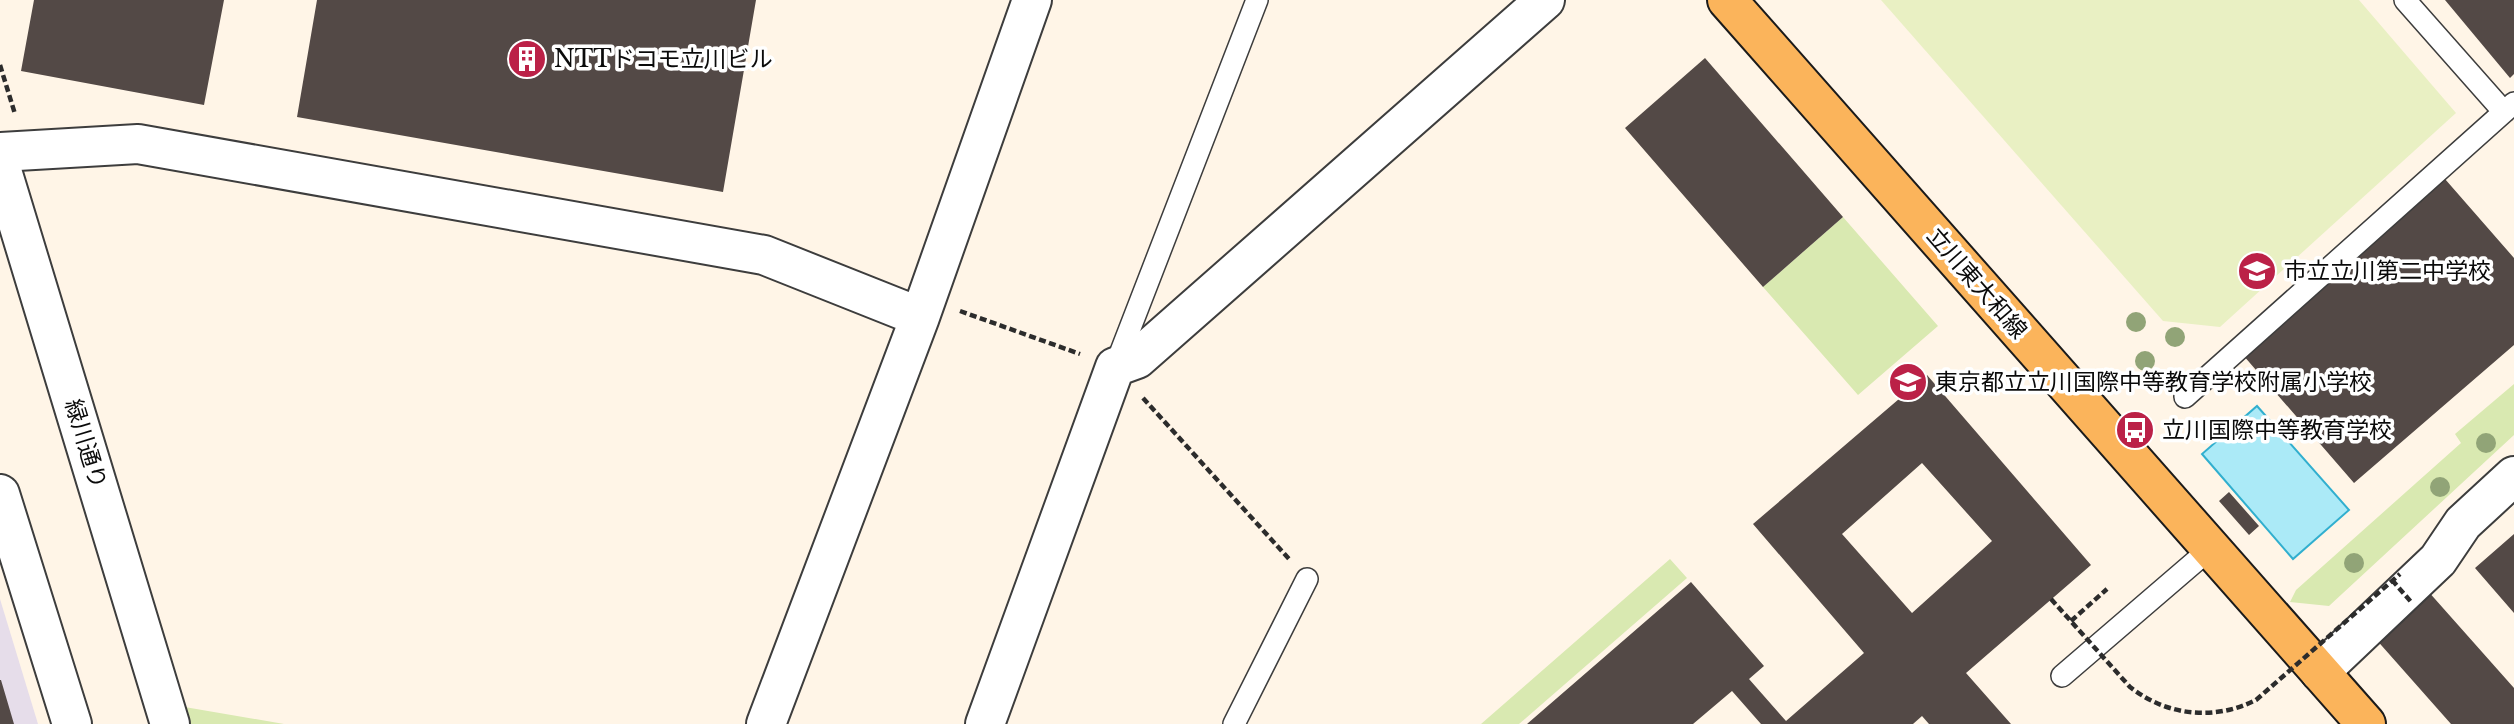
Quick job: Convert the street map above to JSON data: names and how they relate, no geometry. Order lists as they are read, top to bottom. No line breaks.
{"streets":{"main road":["立川東大和線"],"street":["緑川通り"]},"places":{"building":["NTTドコモ立川ビル"],"school or university":["市立立川第二中学校","東京都立立川国際中等教育学校附属小学校"],"bus stop":["立川国際中等教育学校"]}}
